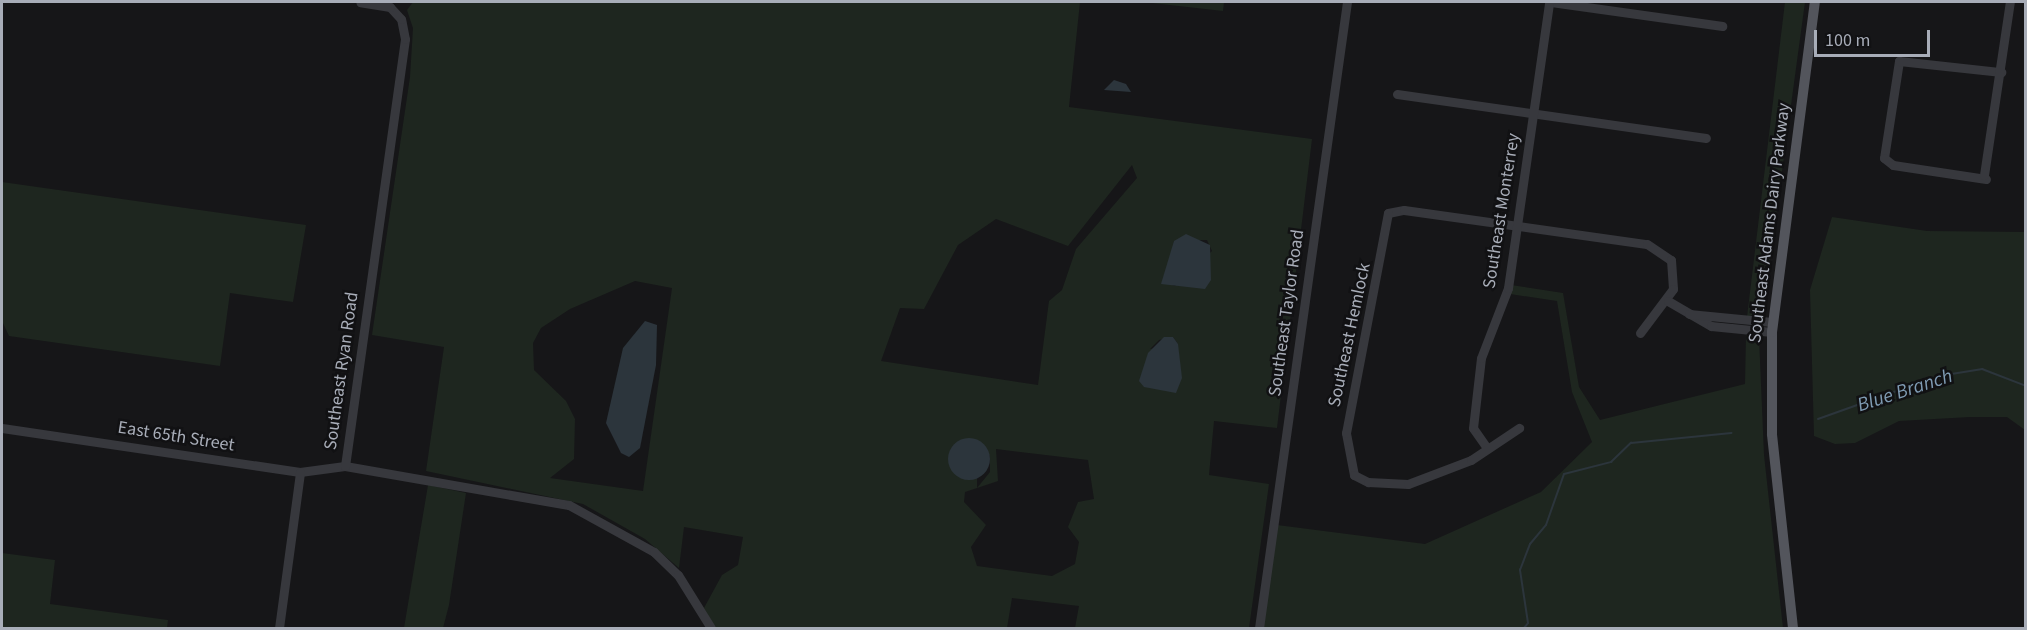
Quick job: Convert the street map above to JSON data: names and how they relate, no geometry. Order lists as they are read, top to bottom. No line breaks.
{"streets":{"main road":["Southeast Adams Dairy Parkway"],"street":["Southeast Monterrey","Southeast Taylor Road","Southeast Hemlock","Southeast Ryan Road","East 65th Street"]},"crossings":[["Southeast Monterrey","Southeast Hemlock"],["Southeast Ryan Road","East 65th Street"]],"water":["Blue Branch"],"scale_bar":"100 m"}
